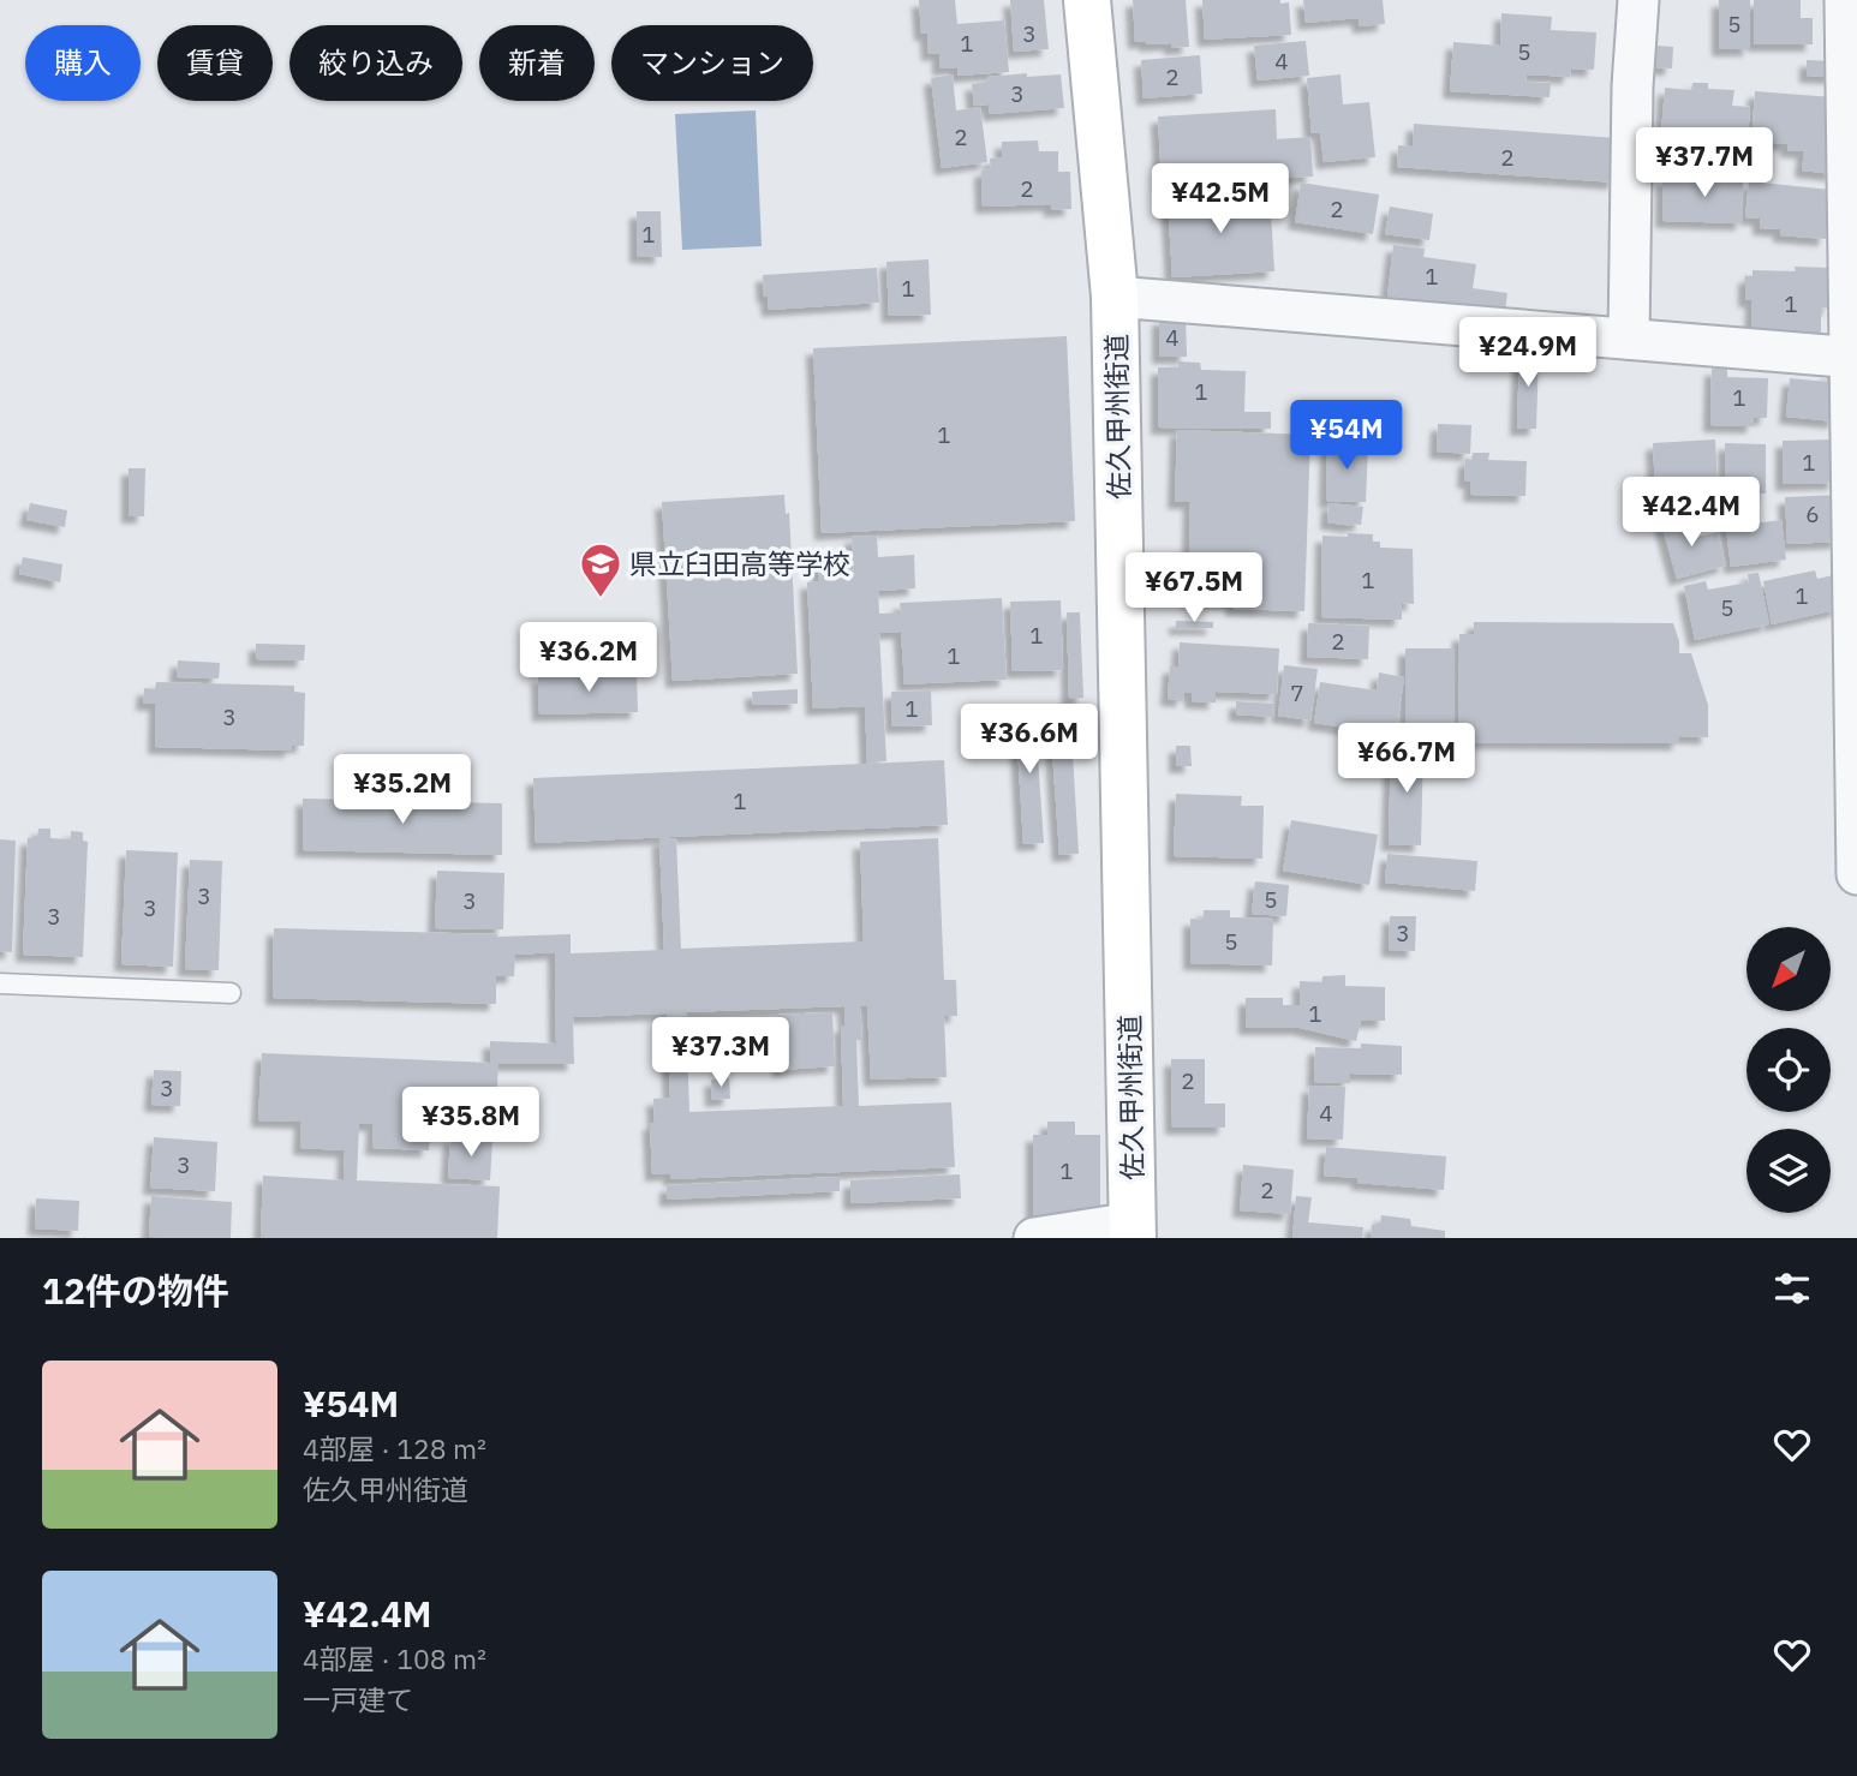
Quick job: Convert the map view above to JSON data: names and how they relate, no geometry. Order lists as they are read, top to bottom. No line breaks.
{"streets":{"street":["佐久甲州街道"]},"places":{"school or university":["県立臼田高等学校"]},"house_numbers":["5","3","1","5","4","2","3","2","2","2","2","1","1","1","1","4","1","1","1","1","6","1","1","5","1","2","1","7","1","3","1","3","5","3","3","3","3","5","1","2","3","4","3","1","2"],"north":"bottom left","page":{"chip":["購入","賃貸","絞り込み","新着","マンション"],"price":["¥37.7M","¥42.5M","¥24.9M","¥54M","¥42.4M","¥67.5M","¥36.2M","¥36.6M","¥66.7M","¥35.2M","¥37.3M","¥35.8M"],"heading":"12件の物件","list":[{"name":"¥54M","note":"4部屋 · 128 m² · 佐久甲州街道"},{"name":"¥42.4M","note":"4部屋 · 108 m² · 一戸建て"}]}}
